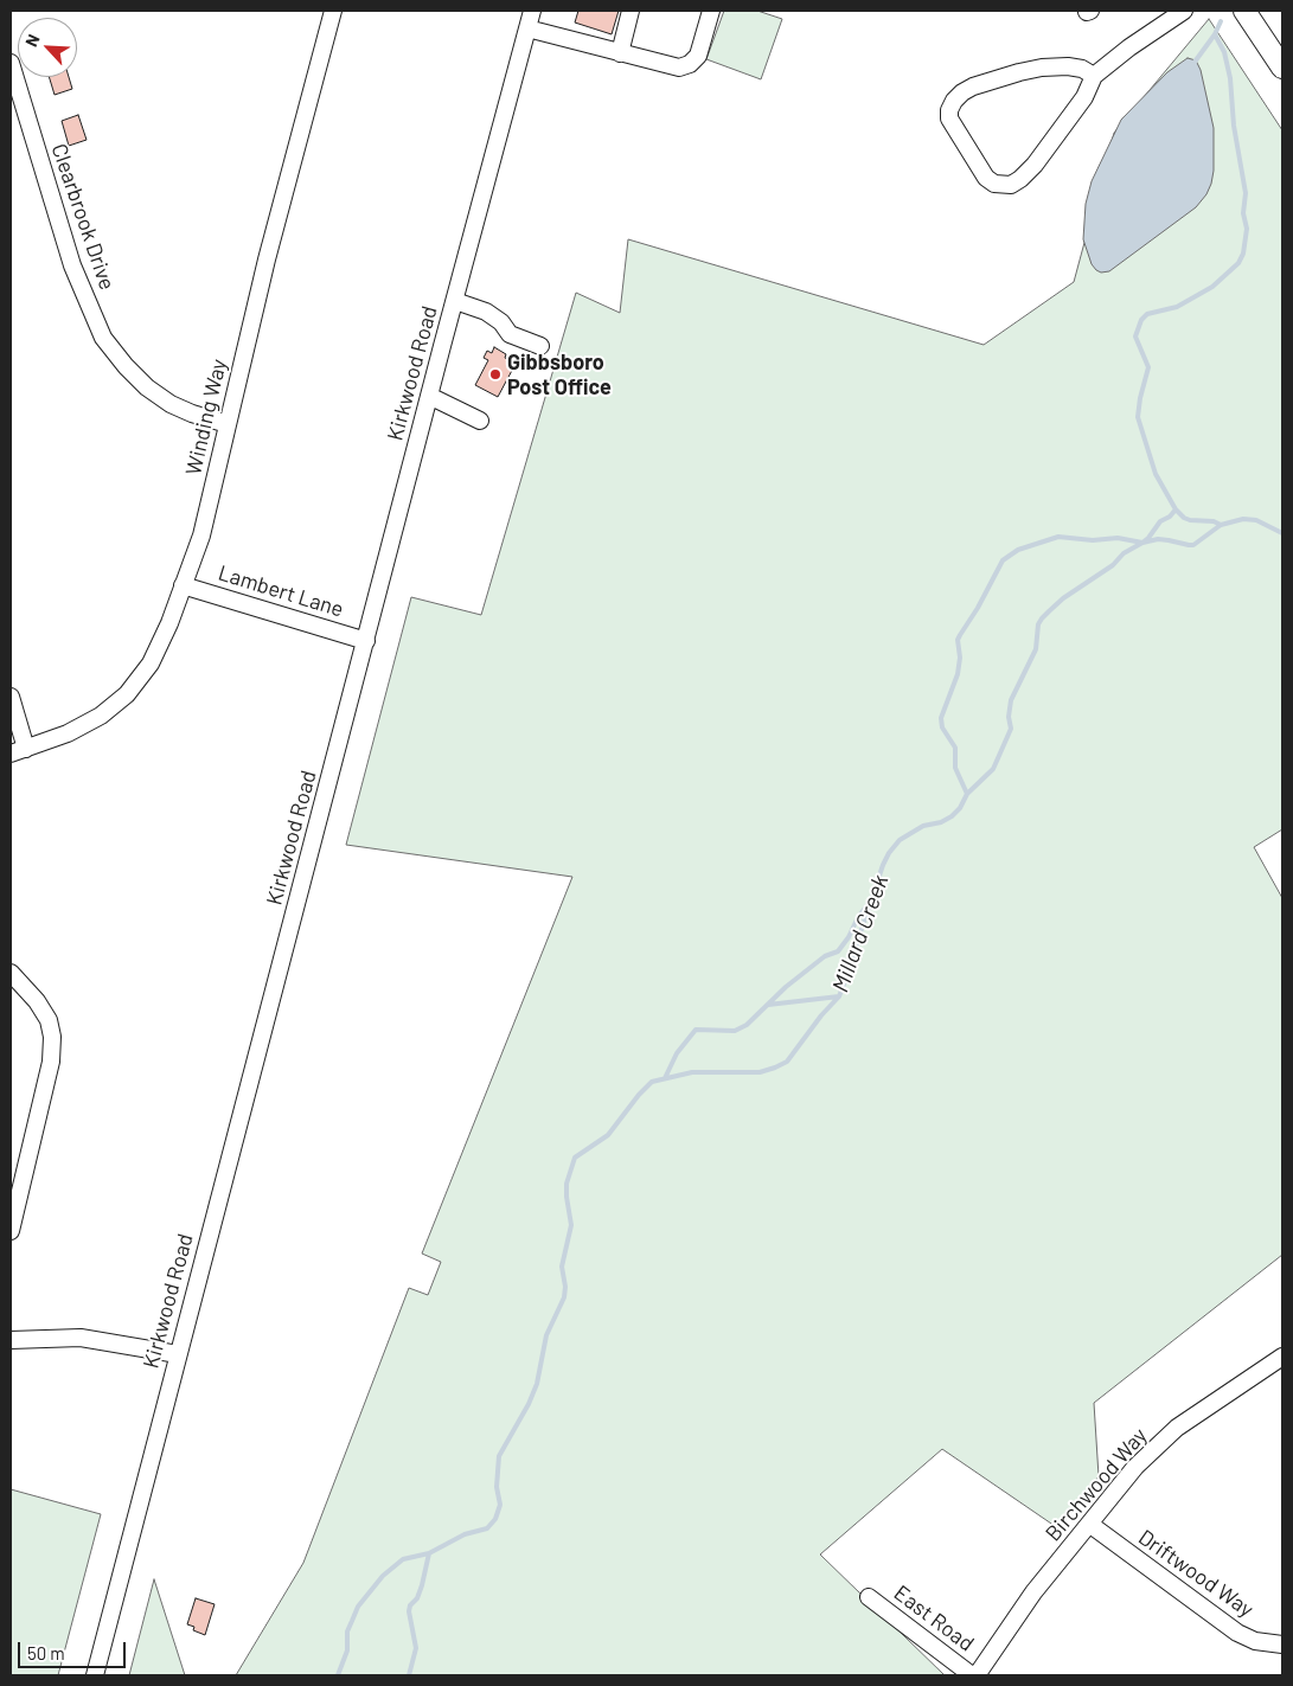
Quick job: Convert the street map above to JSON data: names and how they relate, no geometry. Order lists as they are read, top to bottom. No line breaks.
{"streets":{"street":["Clearbrook Drive","Kirkwood Road","Winding Way","Lambert Lane","Birchwood Way","Driftwood Way","East Road"]},"crossings":[["Clearbrook Drive","Winding Way"],["Kirkwood Road","Lambert Lane"],["Winding Way","Lambert Lane"],["Birchwood Way","Driftwood Way"],["Birchwood Way","East Road"]],"water":["Millard Creek"],"places":["Gibbsboro Post Office"],"scale_bar":"50 m","north":"top left"}
